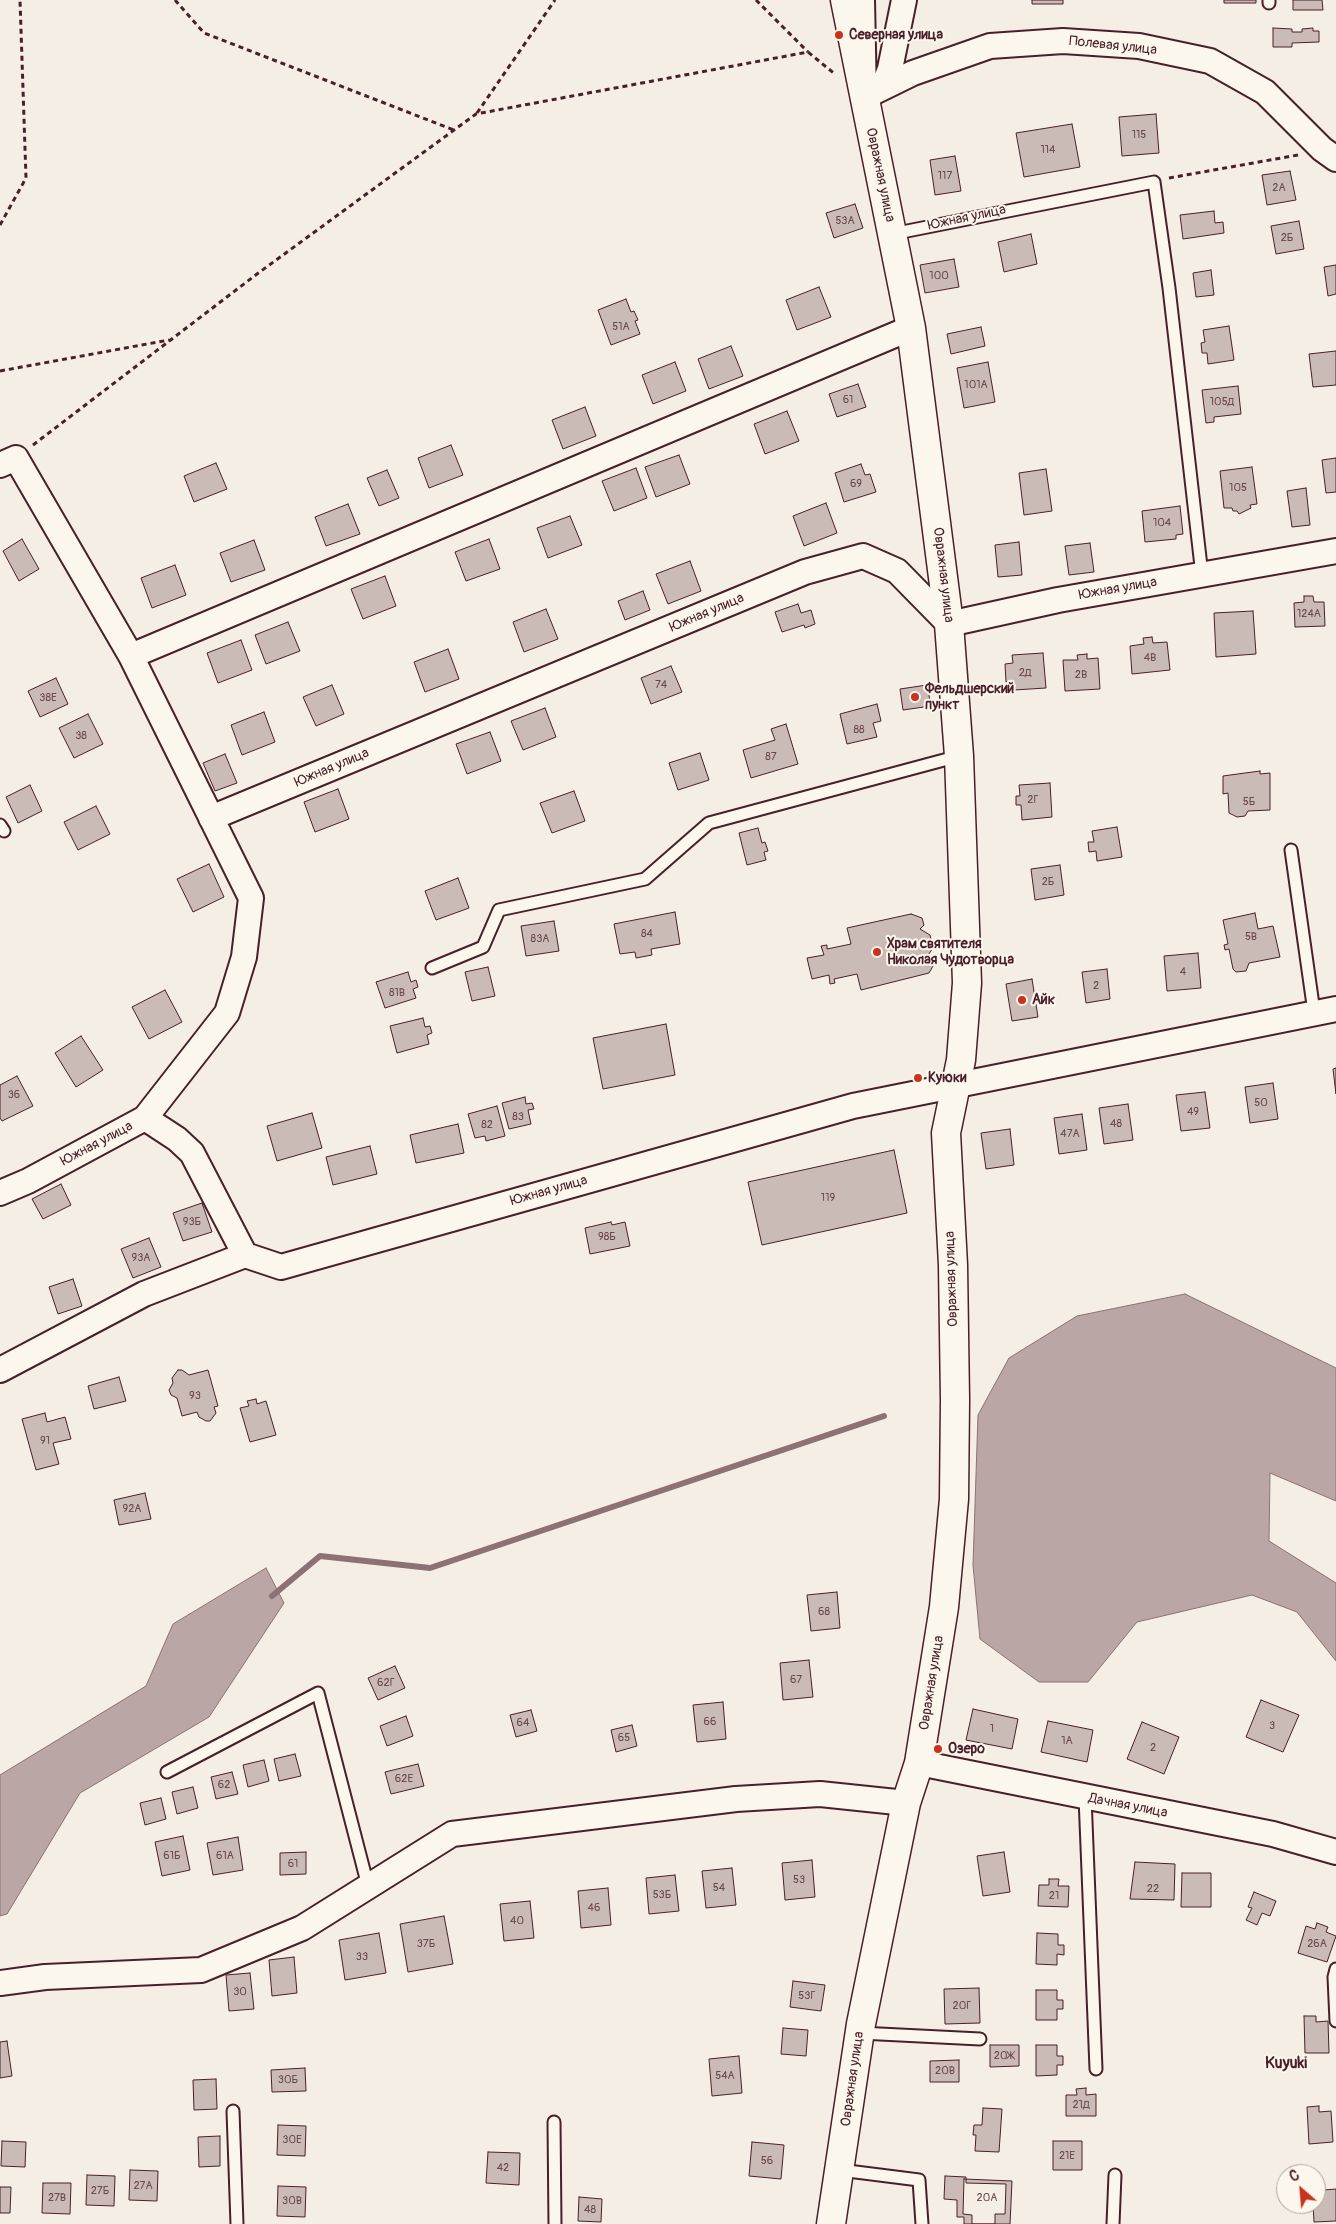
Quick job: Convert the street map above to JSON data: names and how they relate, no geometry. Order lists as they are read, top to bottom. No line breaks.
{"streets":{"street":["Полевая улица","Овражная улица","Южная улица","Дачная улица"]},"crossings":[["Полевая улица","Овражная улица"],["Овражная улица","Южная улица"],["Овражная улица","Дачная улица"]],"districts":["Kuyuki"],"places":["Северная улица","Фельдшерский пункт","Храм святителя Николая Чудотворца","Айк","Куюки","Озеро"],"house_numbers":["115","114","117","2А","53А","2Б","100","51А","101А","61","105Д","69","105","104","124А","4В","2Д","2В","74","38Е","88","38","87","2Г","5Б","2Б","84","5В","83А","4","2","81В","36","50","49","83","48","82","47А","119","93Б","98Б","93А","93","91","92А","68","67","62Г","66","64","3","1","65","1А","2","62Е","62","61Б","61А","61","53","54","22","53Б","21","46","40","37Б","26А","33","30","53Г","20Г","20Ж","20В","54А","30Б","21Д","30Е","21Е","56","42","27А","27Б","27В","20А","30В","48"],"north":"top left"}
